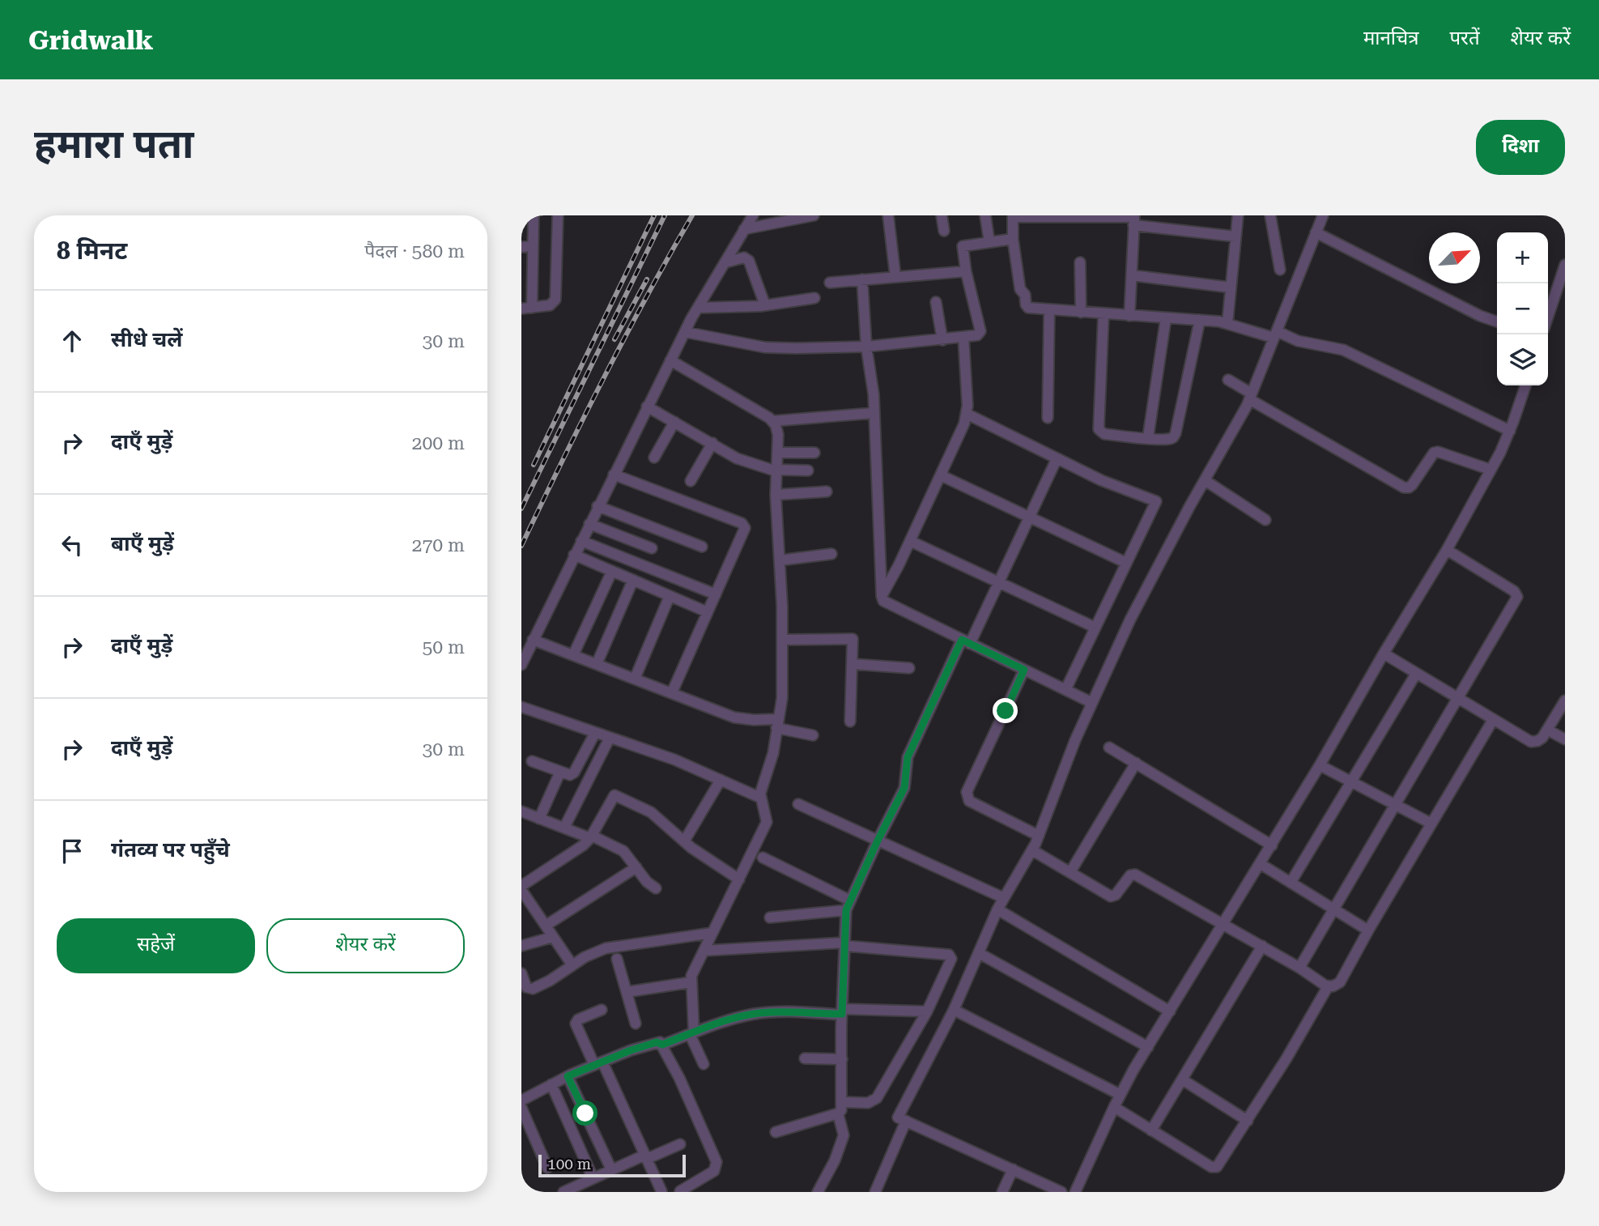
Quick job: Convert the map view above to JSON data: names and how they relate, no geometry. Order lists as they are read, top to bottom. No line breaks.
{"scale_bar":"100 m","north":"top right","page":{"header":"Gridwalk","nav":["मानचित्र","परतें","शेयर करें"],"buttons":["दिशा",["सहेजें","शेयर करें"]],"title":"हमारा पता","heading":["8 मिनट","पैदल · 580 m"],"map_buttons":["+","−"],"list":[["सीधे चलें","30 m"],["दाएँ मुड़ें","200 m"],["बाएँ मुड़ें","270 m"],["दाएँ मुड़ें","50 m"],["दाएँ मुड़ें","30 m"],"गंतव्य पर पहुँचे"],"scale":"100 m"}}
